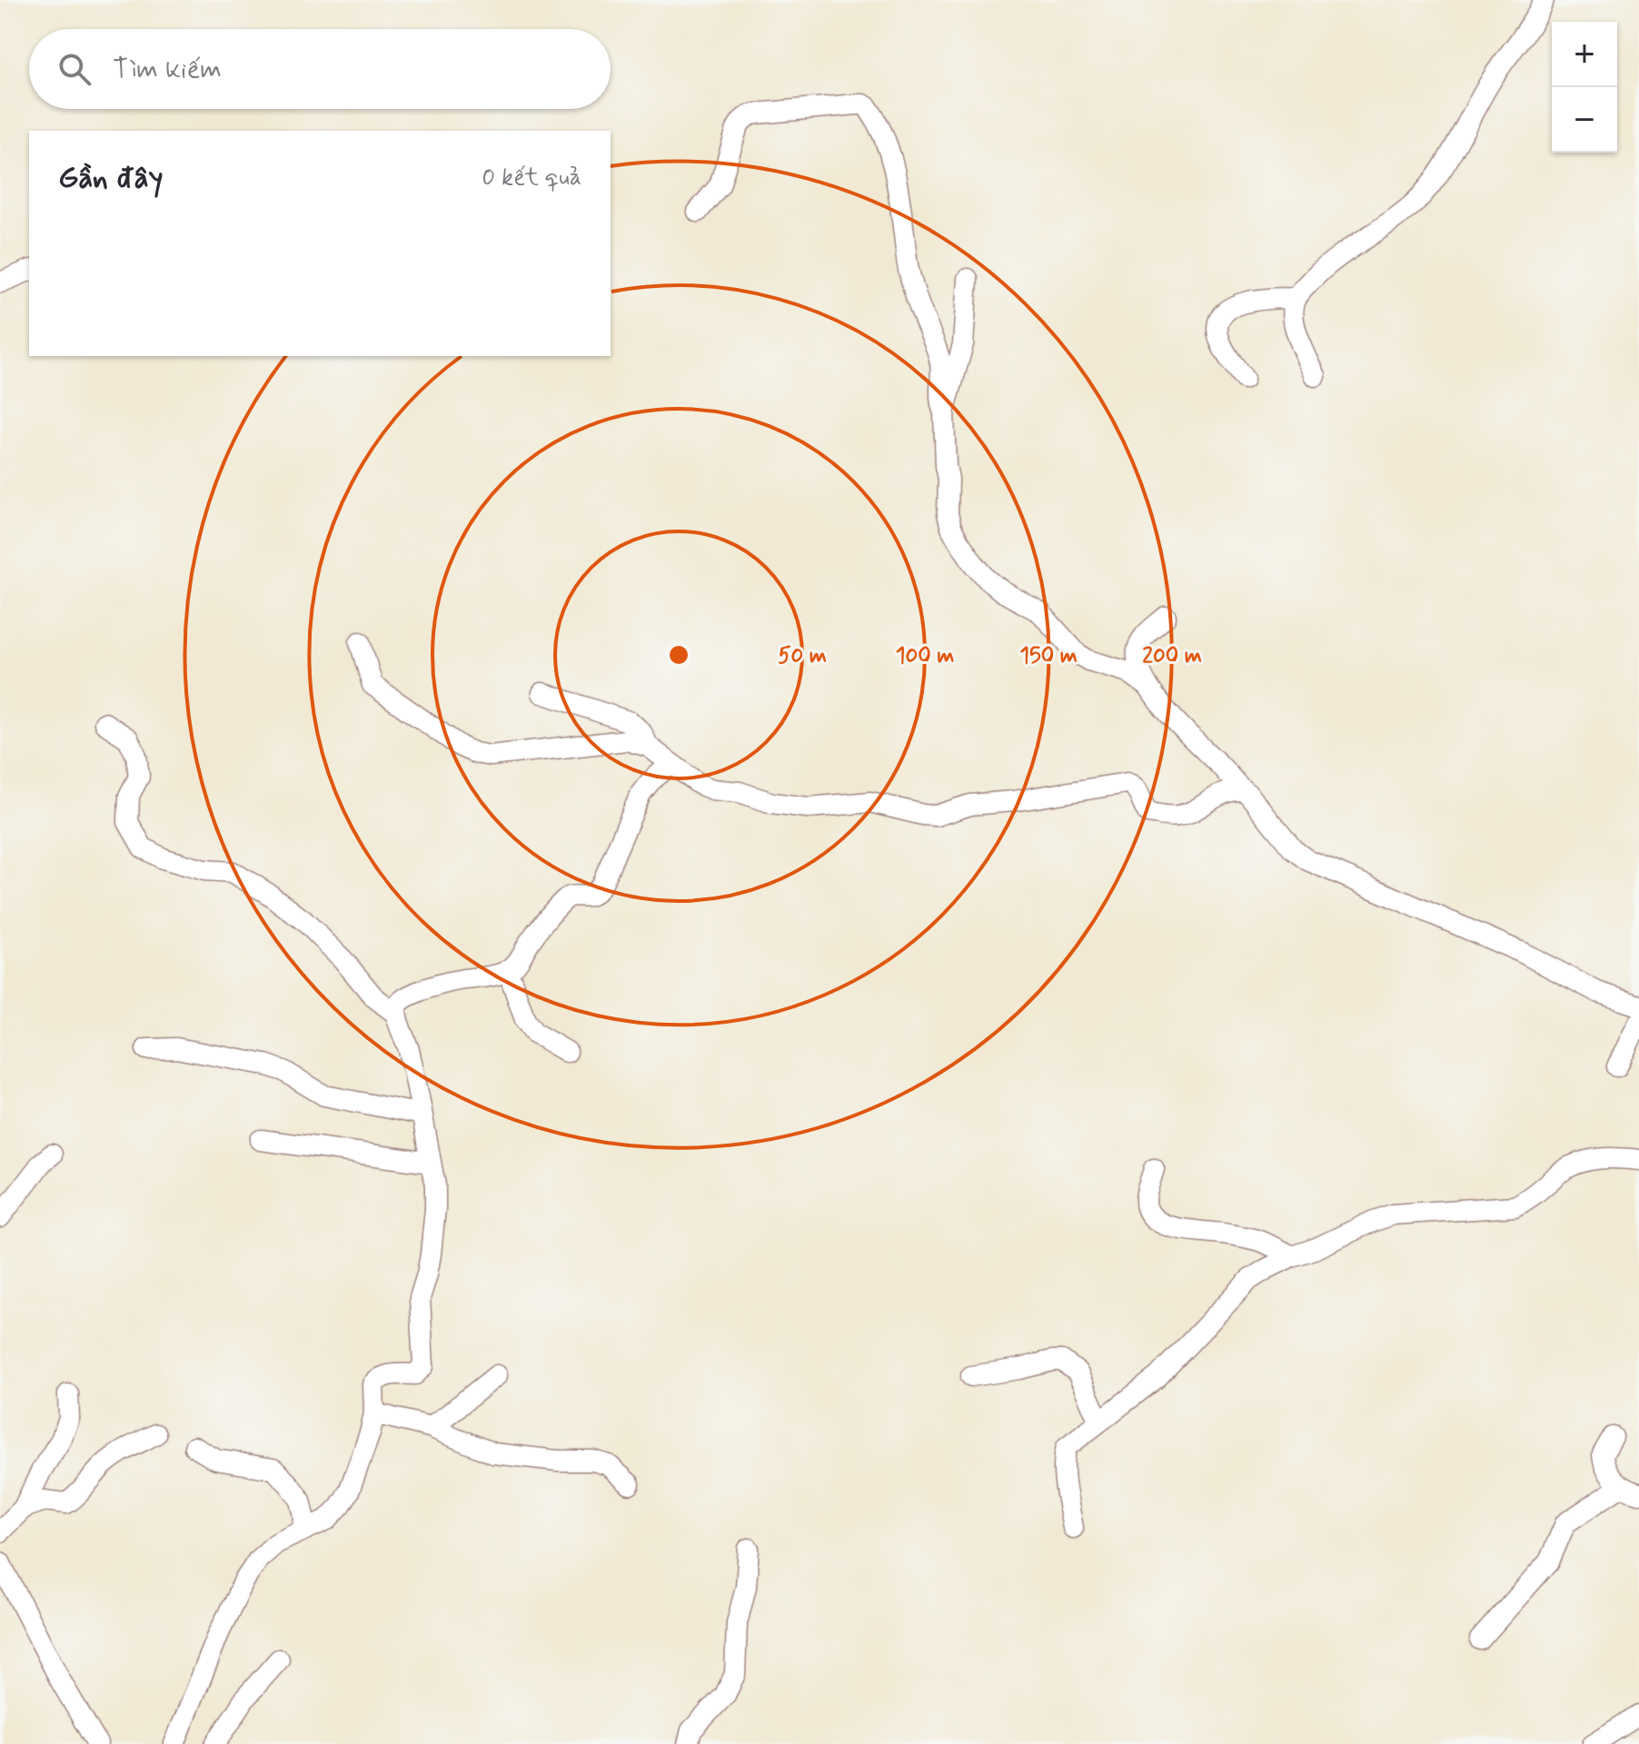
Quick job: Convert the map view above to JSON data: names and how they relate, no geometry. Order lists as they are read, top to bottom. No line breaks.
{"page":{"map_buttons":["+","−"],"search":"Tìm kiếm","heading":["Gần đây","0 kết quả"]},"rings":["50 m","100 m","150 m","200 m"]}
